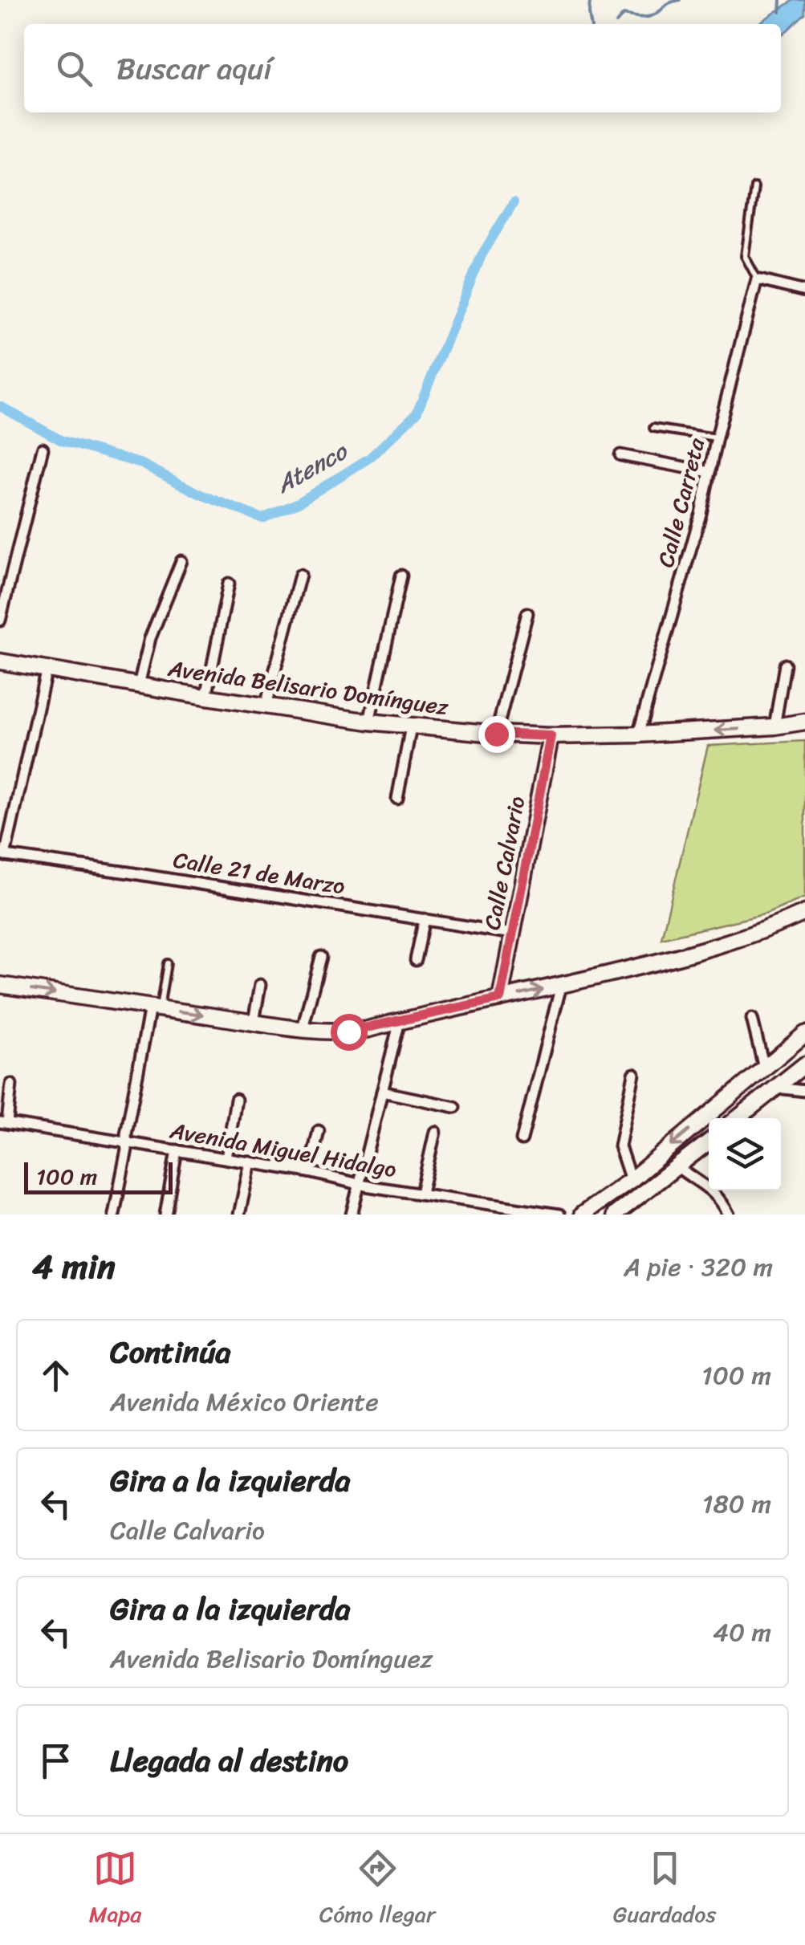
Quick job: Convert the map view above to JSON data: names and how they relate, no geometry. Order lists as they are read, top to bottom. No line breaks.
{"streets":{"main road":["Avenida Belisario Domínguez","Calle Calvario"],"street":["Calle Carreta","Calle 21 de Marzo","Avenida Miguel Hidalgo"]},"crossings":[["Calle Carreta","Avenida Belisario Domínguez"],["Avenida Belisario Domínguez","Calle Calvario"],["Calle Calvario","Calle 21 de Marzo"]],"water":["Atenco"],"scale_bar":"100 m","page":{"search":"Buscar aquí","scale":"100 m","heading":["4 min","A pie · 320 m"],"list":[["Continúa","Avenida México Oriente","100 m"],["Gira a la izquierda","Calle Calvario","180 m"],["Gira a la izquierda","Avenida Belisario Domínguez","40 m"],"Llegada al destino"],"nav":["Mapa","Cómo llegar","Guardados"]}}
